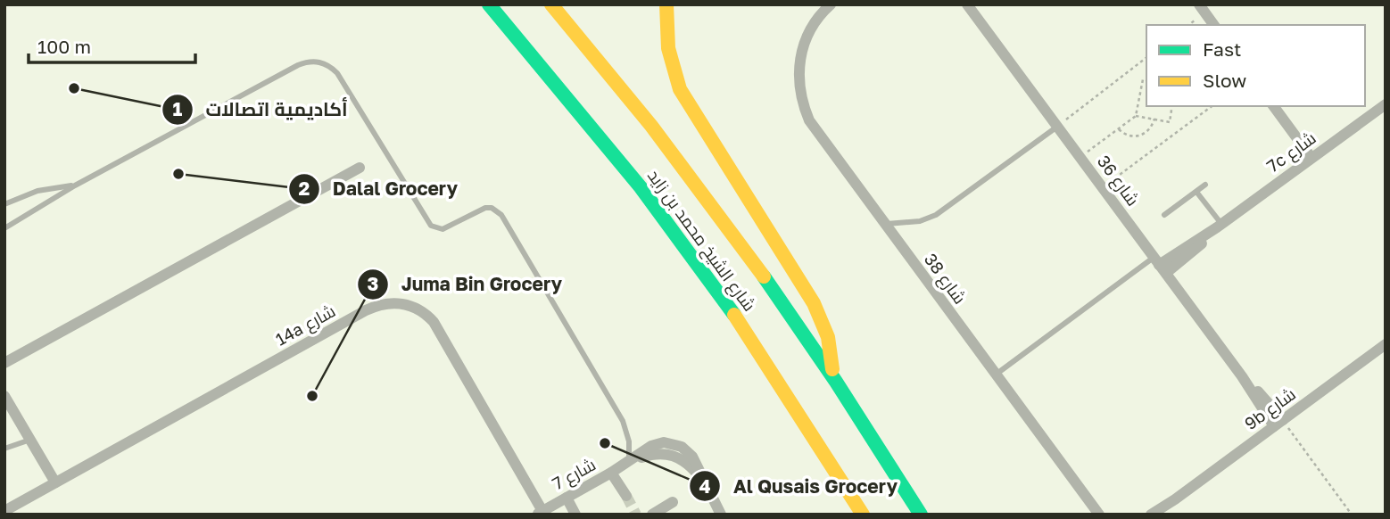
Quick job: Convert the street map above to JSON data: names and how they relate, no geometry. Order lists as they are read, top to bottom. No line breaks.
{"streets":{"highway":["شارع الشيخ محمد بن زايد"],"street":["7c شارع","شارع 36","شارع 38","14a شارع","9b شارع","شارع 7"]},"crossings":[["7c شارع","شارع 36"],["شارع 36","9b شارع"],["14a شارع","شارع 7"]],"places":["أكاديمية اتصالات","Dalal Grocery","Juma Bin Grocery","Al Qusais Grocery"],"legend":["Fast","Slow"],"scale_bar":"100 m"}
